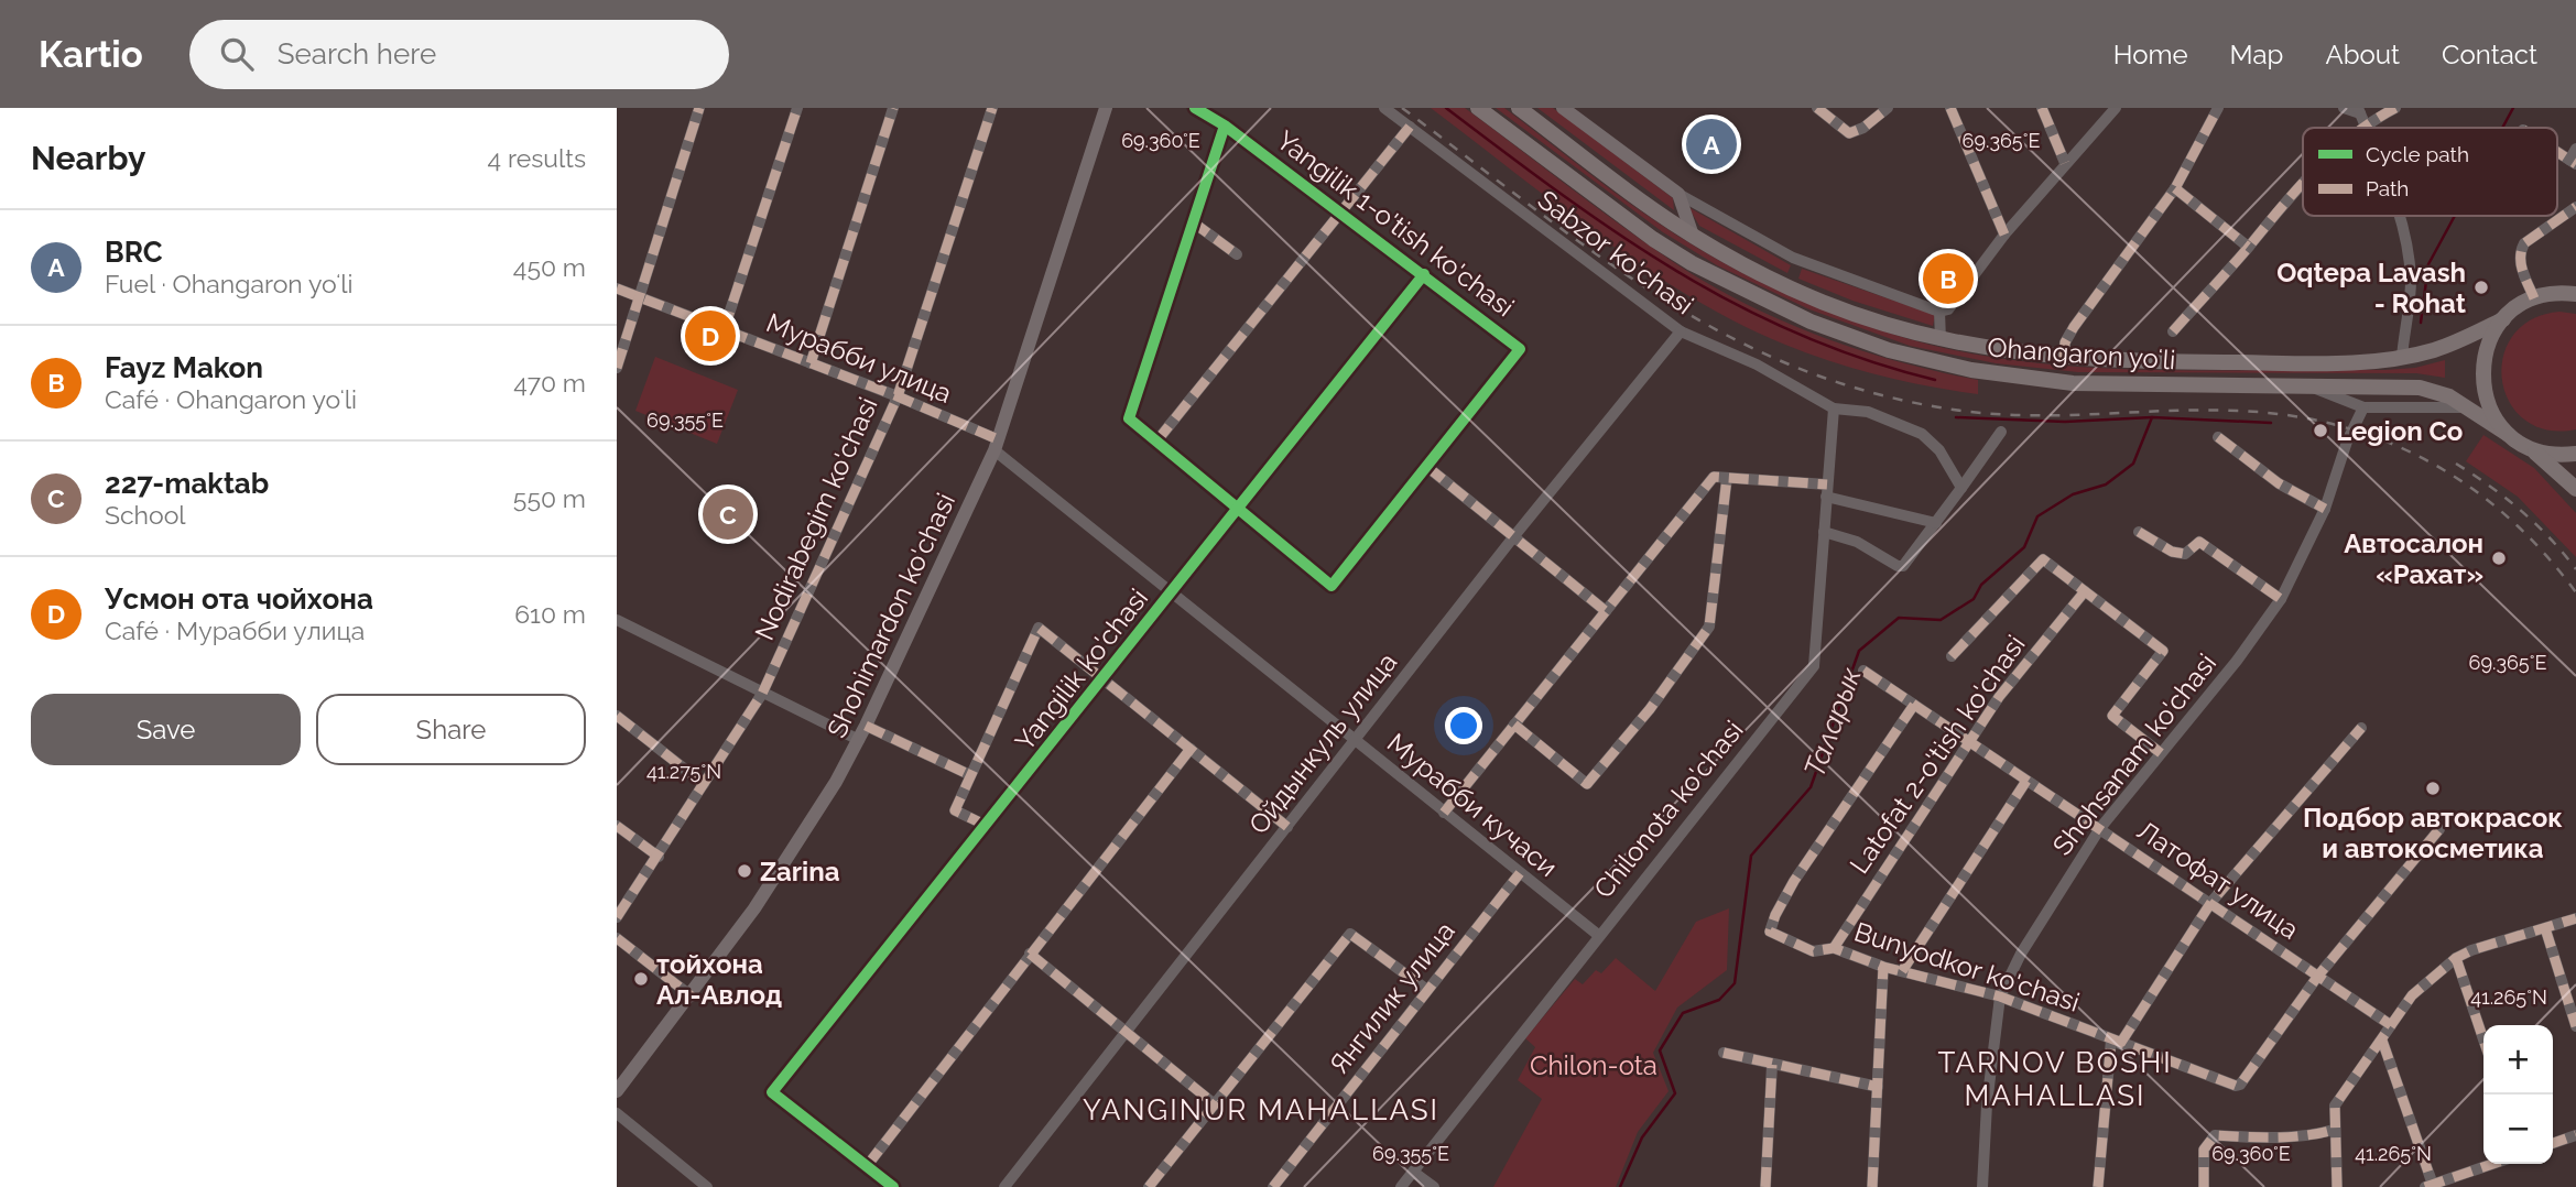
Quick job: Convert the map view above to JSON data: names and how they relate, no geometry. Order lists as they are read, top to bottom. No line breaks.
{"streets":{"highway":["Ohangaron yoʻli"],"main road":["Shohimardon ko'chasi"],"street":["Yangilik 1-o'tish ko'chasi","Sabzor ko'chasi","Мурабби улица","Nodirabegim ko'chasi","Yangilik ko'chasi","Ойдынкуль улица","Latofat 2-o'tish ko'chasi","Shohsanam ko'chasi","Мурабби кучаси","Chilonota ko'chasi","Латофат улица","Bunyodkor ko'chasi","Янгилик улица"]},"crossings":[["Yangilik 1-o'tish ko'chasi","Yangilik ko'chasi"],["Sabzor ko'chasi","Ойдынкуль улица"],["Sabzor ko'chasi","Chilonota ko'chasi"],["Мурабби улица","Nodirabegim ko'chasi"],["Мурабби улица","Shohimardon ko'chasi"],["Мурабби улица","Мурабби кучаси"],["Shohimardon ko'chasi","Мурабби кучаси"],["Yangilik ko'chasi","Мурабби кучаси"],["Ойдынкуль улица","Мурабби кучаси"],["Latofat 2-o'tish ko'chasi","Латофат улица"],["Latofat 2-o'tish ko'chasi","Bunyodkor ko'chasi"],["Shohsanam ko'chasi","Латофат улица"],["Shohsanam ko'chasi","Bunyodkor ko'chasi"],["Мурабби кучаси","Chilonota ko'chasi"],["Мурабби кучаси","Янгилик улица"],["Латофат улица","Bunyodkor ko'chasi"]],"districts":["TARNOV BOSHI MAHALLASI","YANGINUR MAHALLASI"],"water":["Таларык"],"parks":["Chilon-ota"],"places":["Oqtepa Lavash - Rohat","Legion Co","Автосалон «Рахат»","Подбор автокрасок и автокосметика","Zarina","тойхона Ал-Авлод"],"legend":["Cycle path","Path"],"page":{"header":"Kartio","search":"Search here","nav":["Home","Map","About","Contact"],"heading":["Nearby","4 results"],"pins":["A","B","D","C"],"list":[{"mark":"A","name":"BRC","note":"Fuel · Ohangaron yoʻli","value":"450 m"},{"mark":"B","name":"Fayz Makon","note":"Café · Ohangaron yoʻli","value":"470 m"},{"mark":"C","name":"227-maktab","note":"School","value":"550 m"},{"mark":"D","name":"Усмон ота чойхона","note":"Café · Мурабби улица","value":"610 m"}],"buttons":["Save","Share"],"map_buttons":["+","−"]},"coordinates":["69.360°E","69.365°E","69.355°E","41.275°N","41.265°N"]}
